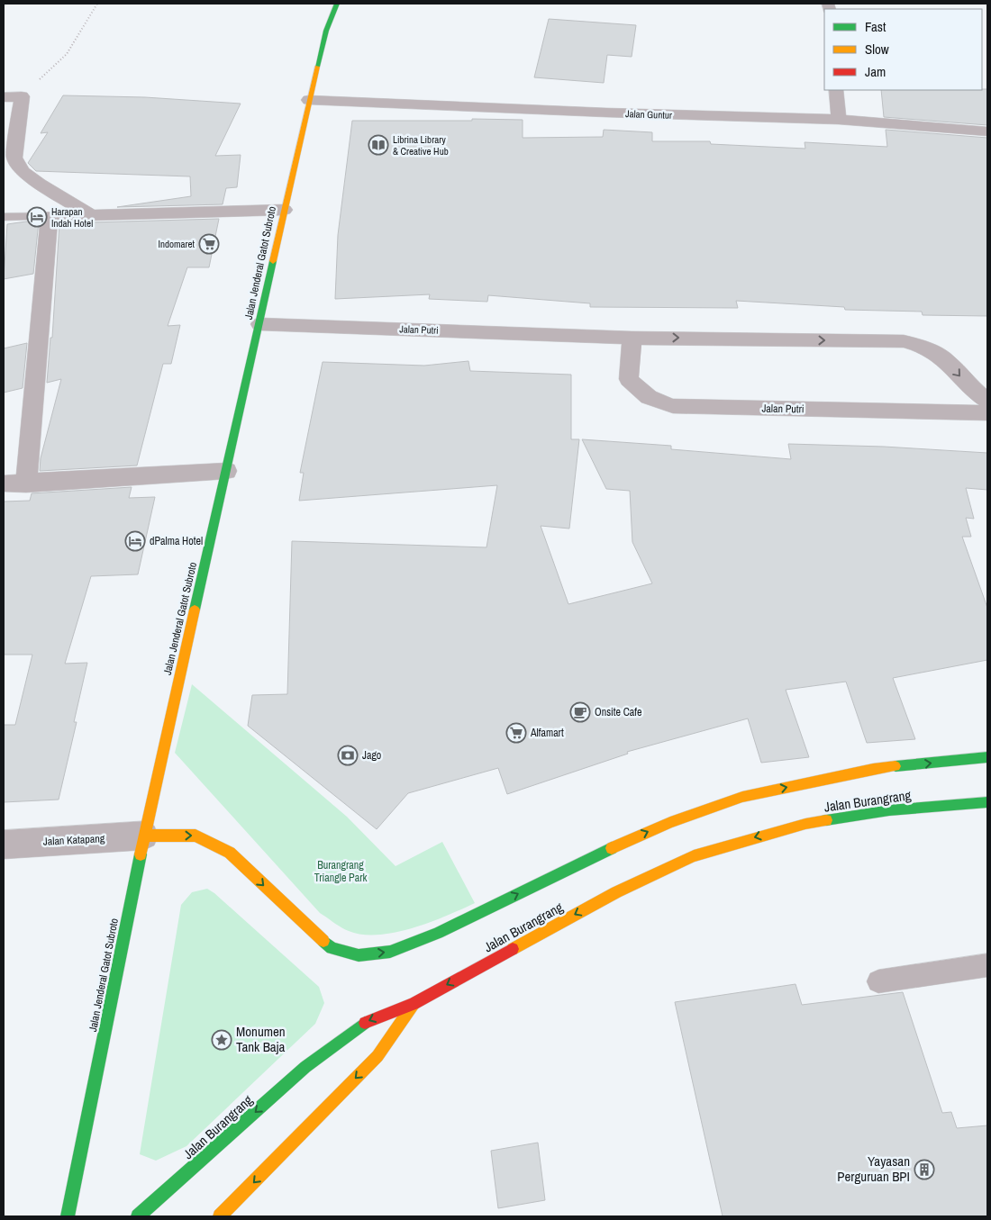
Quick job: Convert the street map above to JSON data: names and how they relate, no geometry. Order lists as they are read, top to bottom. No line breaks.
{"streets":{"main road":["Jalan Jenderal Gatot Subroto","Jalan Burangrang"],"street":["Jalan Guntur","Jalan Putri","Jalan Katapang"]},"crossings":[["Jalan Guntur","Jalan Jenderal Gatot Subroto"],["Jalan Jenderal Gatot Subroto","Jalan Putri"],["Jalan Jenderal Gatot Subroto","Jalan Katapang"]],"one_way":["Jalan Burangrang"],"parks":["Burangrang Triangle Park"],"places":{"library":["Librina Library & Creative Hub"],"hotel":["Harapan Indah Hotel","dPalma Hotel"],"supermarket":["Indomaret","Alfamart"],"cafe":["Onsite Cafe"],"bank":["Jago"],"place":["Monumen Tank Baja"],"building":["Yayasan Perguruan BPI"]},"legend":["Fast","Slow","Jam"]}
